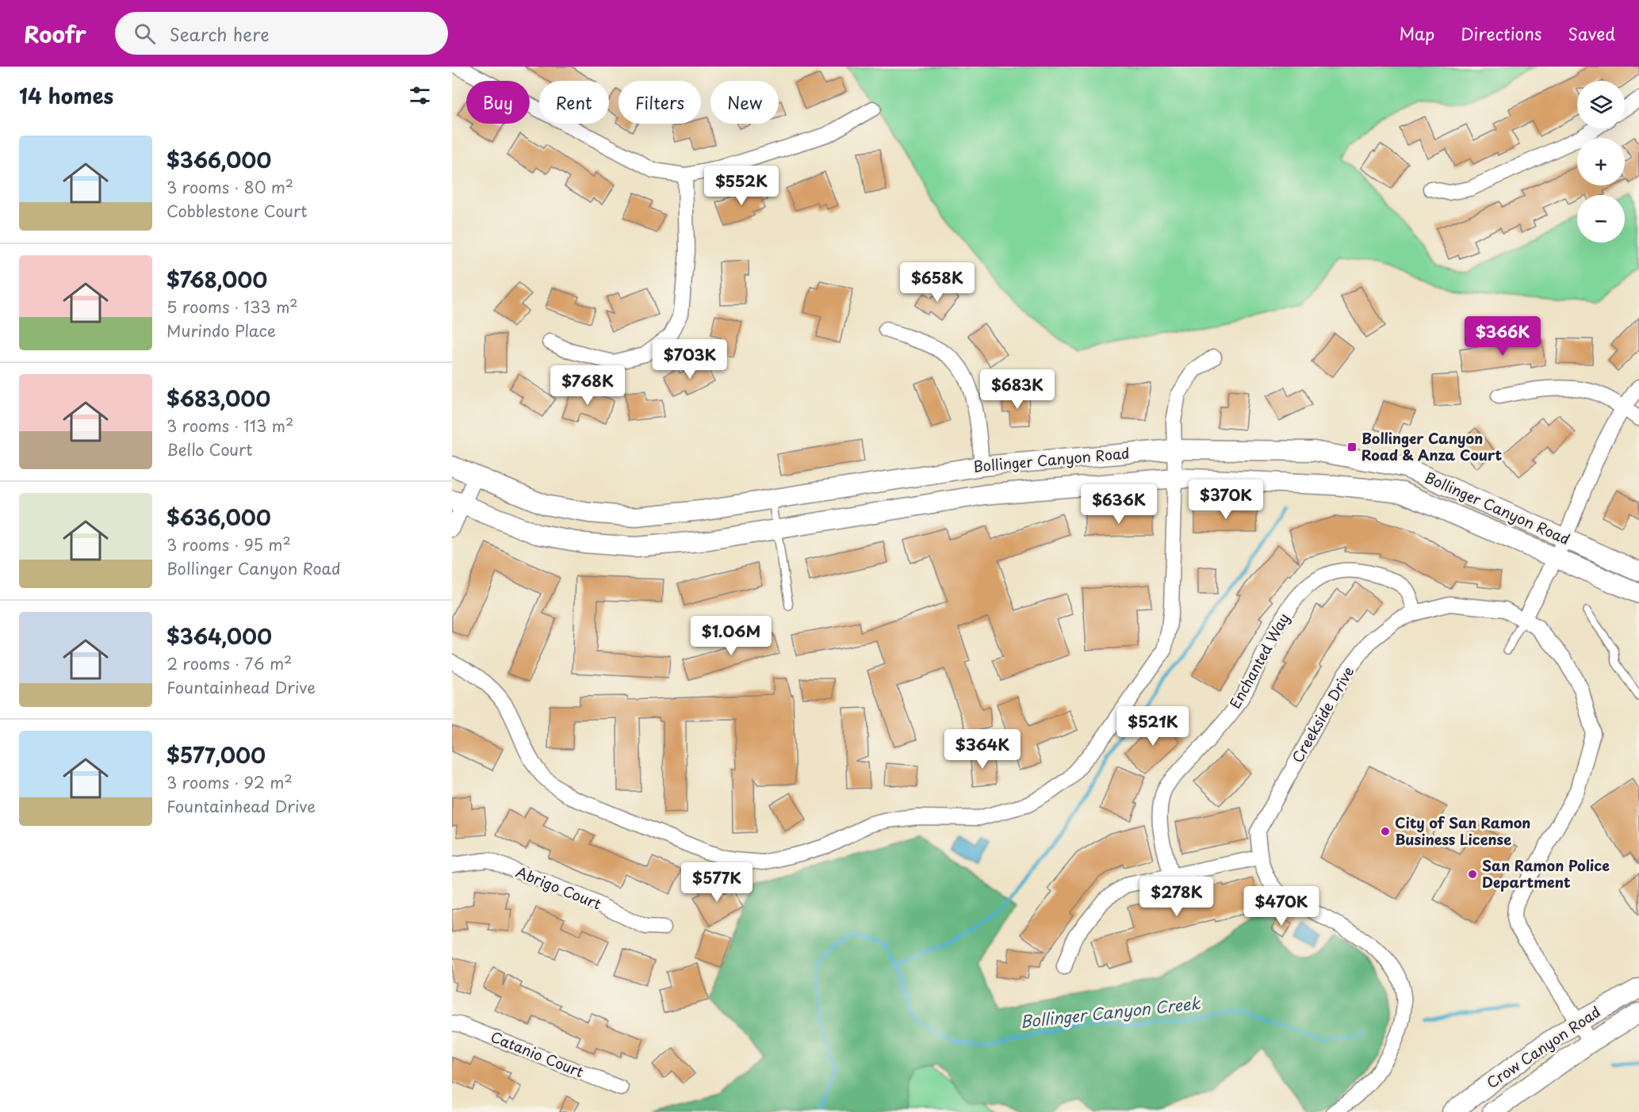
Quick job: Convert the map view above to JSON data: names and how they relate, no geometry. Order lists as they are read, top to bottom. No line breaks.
{"streets":{"main road":["Bollinger Canyon Road","Crow Canyon Road"],"street":["Enchanted Way","Creekside Drive","Abrigo Court","Catanio Court"]},"crossings":[["Enchanted Way","Creekside Drive"],["Creekside Drive","Crow Canyon Road"]],"water":["Bollinger Canyon Creek"],"places":{"transit":["Bollinger Canyon Road & Anza Court"],"other":["City of San Ramon Business License","San Ramon Police Department"]},"page":{"header":"Roofr","search":"Search here","nav":["Map","Directions","Saved"],"heading":"14 homes","map_buttons":["+","−"],"chip":["Buy","Rent","Filters","New"],"list":[{"name":"$366,000","note":"3 rooms · 80 m² · Cobblestone Court"},{"name":"$768,000","note":"5 rooms · 133 m² · Murindo Place"},{"name":"$683,000","note":"3 rooms · 113 m² · Bello Court"},{"name":"$636,000","note":"3 rooms · 95 m² · Bollinger Canyon Road"},{"name":"$364,000","note":"2 rooms · 76 m² · Fountainhead Drive"},{"name":"$577,000","note":"3 rooms · 92 m² · Fountainhead Drive"}],"price":["$552K","$658K","$366K","$703K","$768K","$683K","$370K","$636K","$1.06M","$521K","$364K","$577K","$278K","$470K"]}}
